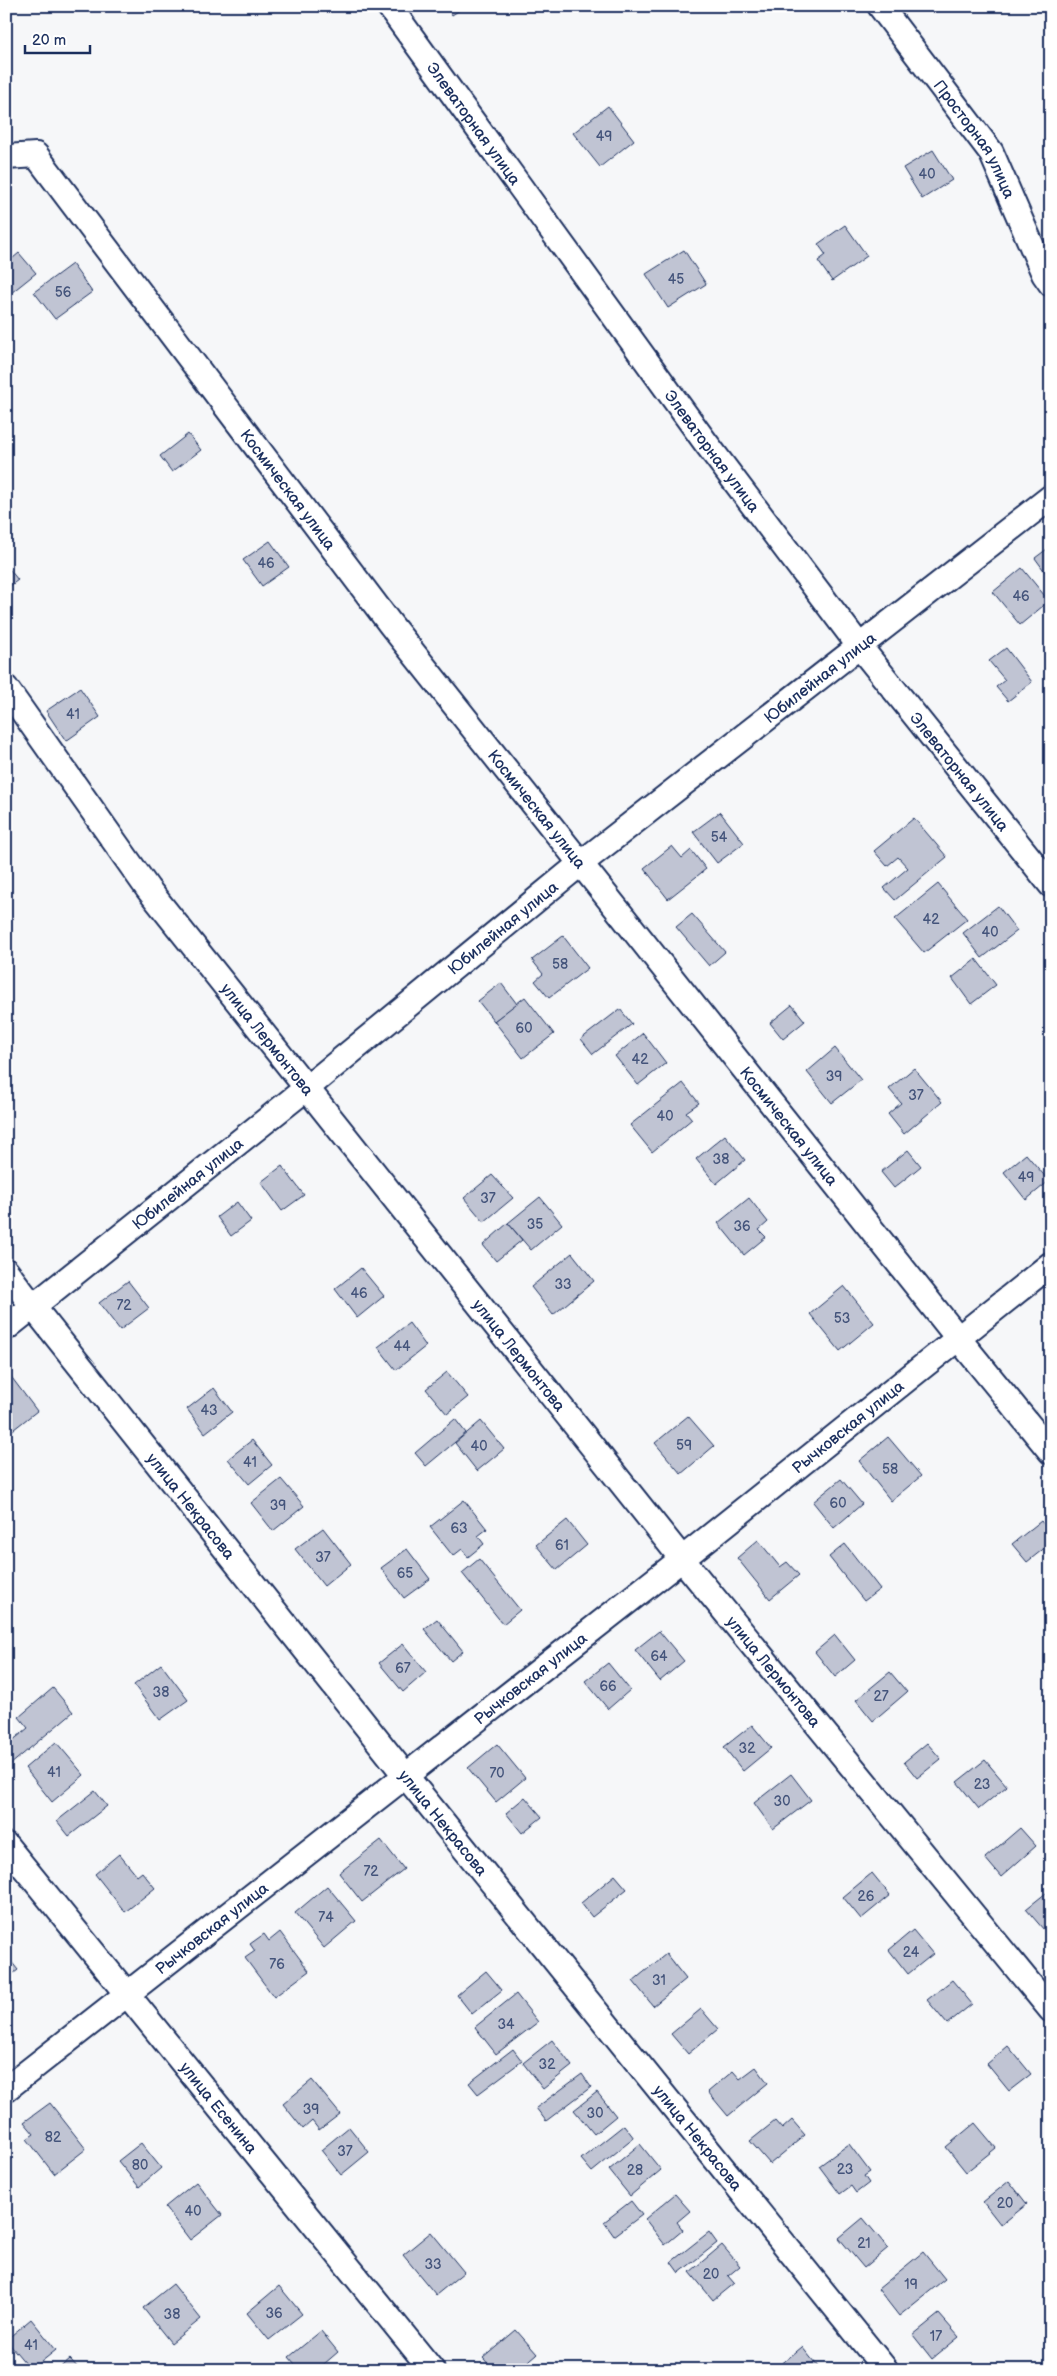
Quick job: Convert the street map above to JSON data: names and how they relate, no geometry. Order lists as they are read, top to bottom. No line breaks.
{"streets":{"street":["Элеваторная улица","Просторная улица","Космическая улица","Юбилейная улица","улица Лермонтова","Рычковская улица","улица Некрасова","улица Есенина"]},"crossings":[["Элеваторная улица","Юбилейная улица"],["Космическая улица","Юбилейная улица"],["Космическая улица","Рычковская улица"],["Юбилейная улица","улица Лермонтова"],["Юбилейная улица","улица Некрасова"],["улица Лермонтова","Рычковская улица"],["Рычковская улица","улица Некрасова"],["Рычковская улица","улица Есенина"]],"house_numbers":["49","40","45","56","46","46","41","54","42","40","58","60","42","39","37","40","38","49","37","35","36","33","46","72","53","44","43","59","40","41","58","60","39","63","61","37","65","64","67","66","38","27","32","41","70","23","30","72","26","74","24","76","31","34","32","39","30","82","37","80","23","28","20","40","21","33","20","19","36","38","17","41"],"scale_bar":"20 m"}
